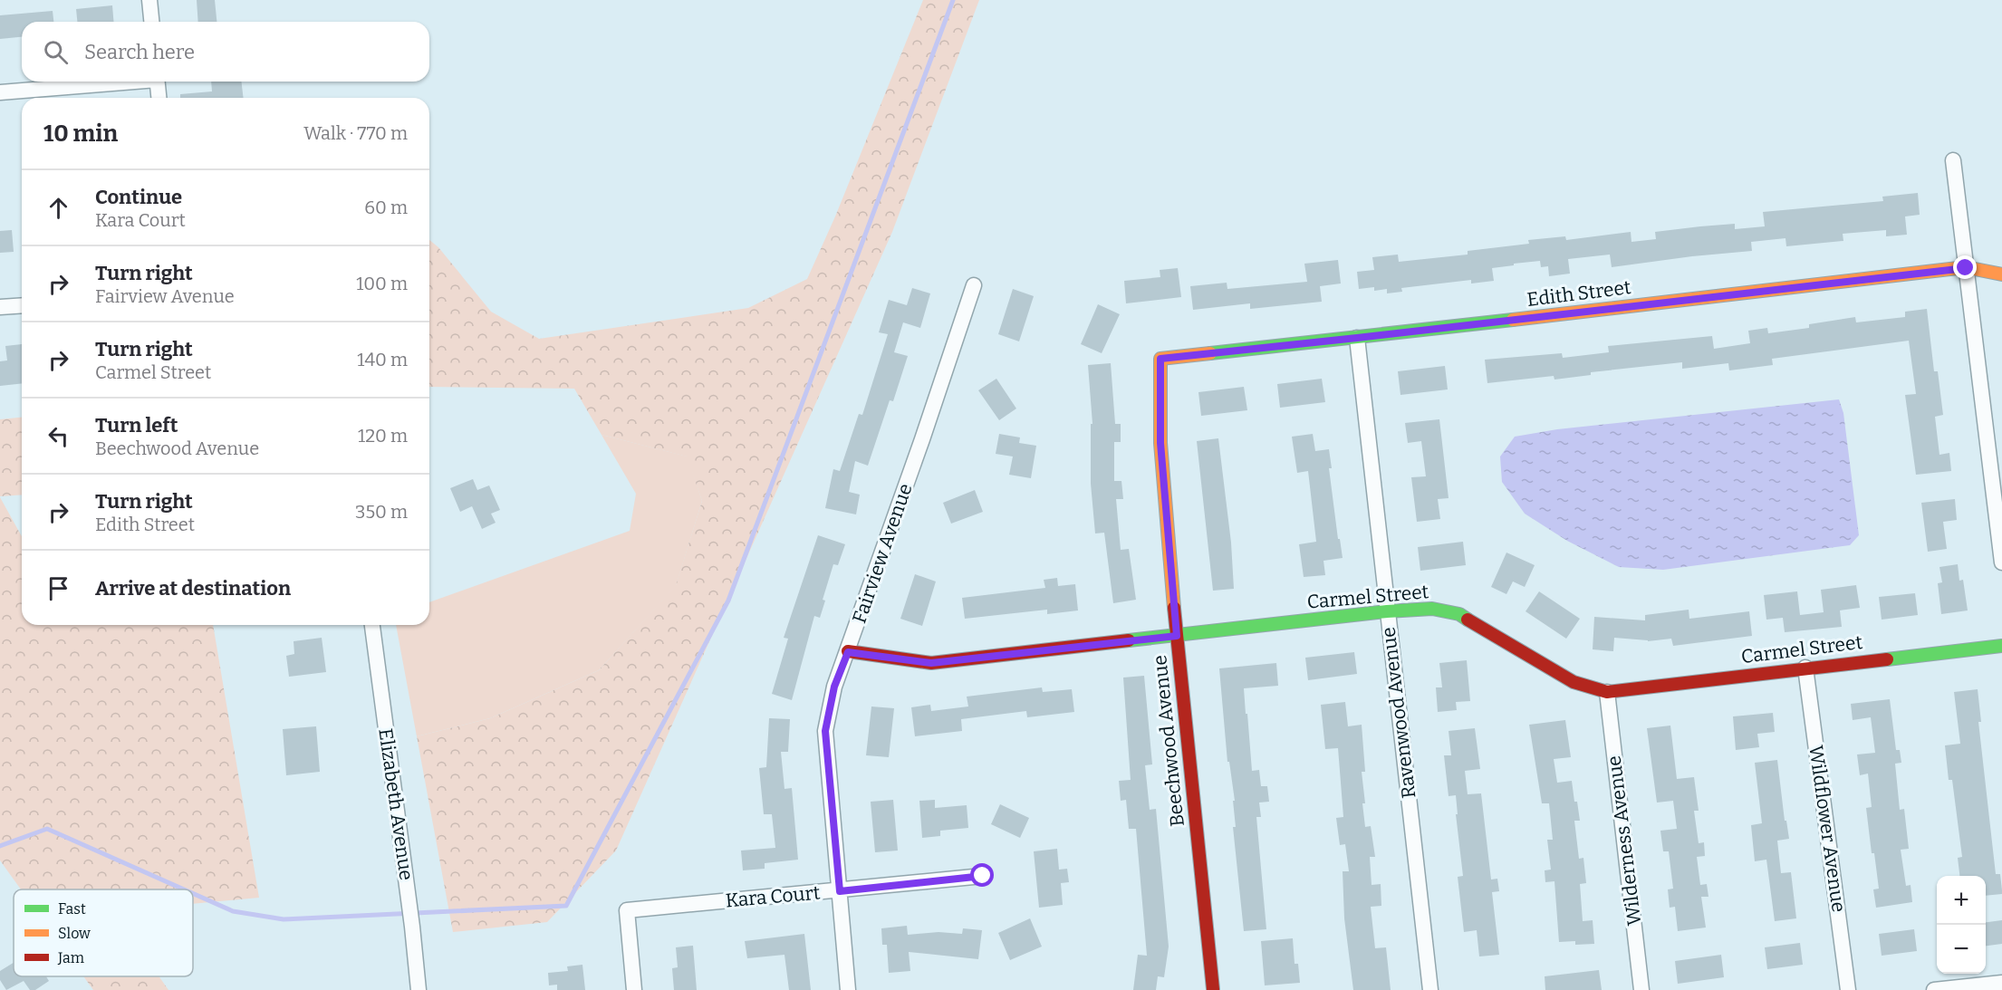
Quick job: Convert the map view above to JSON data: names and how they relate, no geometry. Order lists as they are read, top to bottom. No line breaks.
{"streets":{"street":["Edith Street","Fairview Avenue","Carmel Street","Ravenwood Avenue","Beechwood Avenue","Elizabeth Avenue","Wildflower Avenue","Wilderness Avenue","Kara Court"]},"crossings":[["Edith Street","Ravenwood Avenue"],["Edith Street","Beechwood Avenue"],["Fairview Avenue","Carmel Street"],["Fairview Avenue","Kara Court"],["Carmel Street","Ravenwood Avenue"],["Carmel Street","Beechwood Avenue"],["Carmel Street","Wildflower Avenue"],["Carmel Street","Wilderness Avenue"]],"legend":["Fast","Slow","Jam"],"page":{"search":"Search here","heading":["10 min","Walk · 770 m"],"list":[["Continue","Kara Court","60 m"],["Turn right","Fairview Avenue","100 m"],["Turn right","Carmel Street","140 m"],["Turn left","Beechwood Avenue","120 m"],["Turn right","Edith Street","350 m"],"Arrive at destination"],"map_buttons":["+","−"]}}
